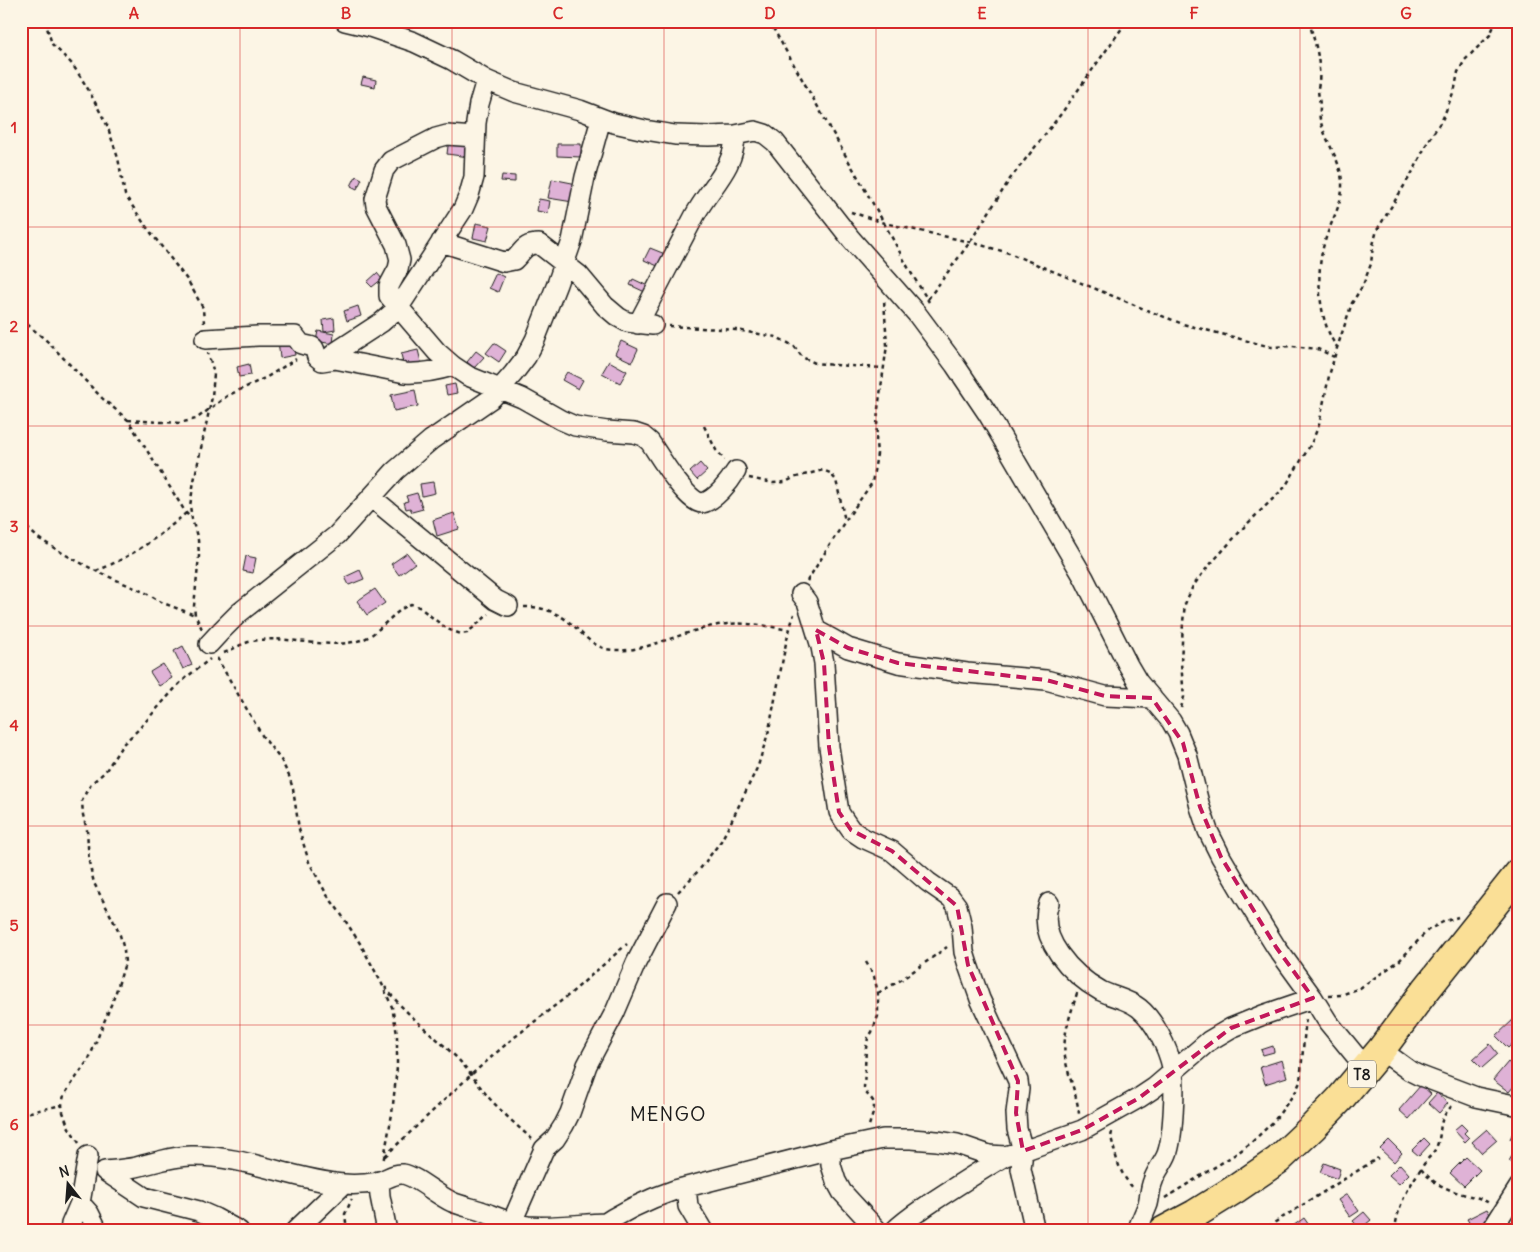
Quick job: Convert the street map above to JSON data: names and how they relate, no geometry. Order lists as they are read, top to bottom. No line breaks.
{"streets":{"highway":["T8"]},"districts":["MENGO"],"north":"top","grid":{"columns":["A","B","C","D","E","F","G"],"rows":["1","2","3","4","5","6"]}}
